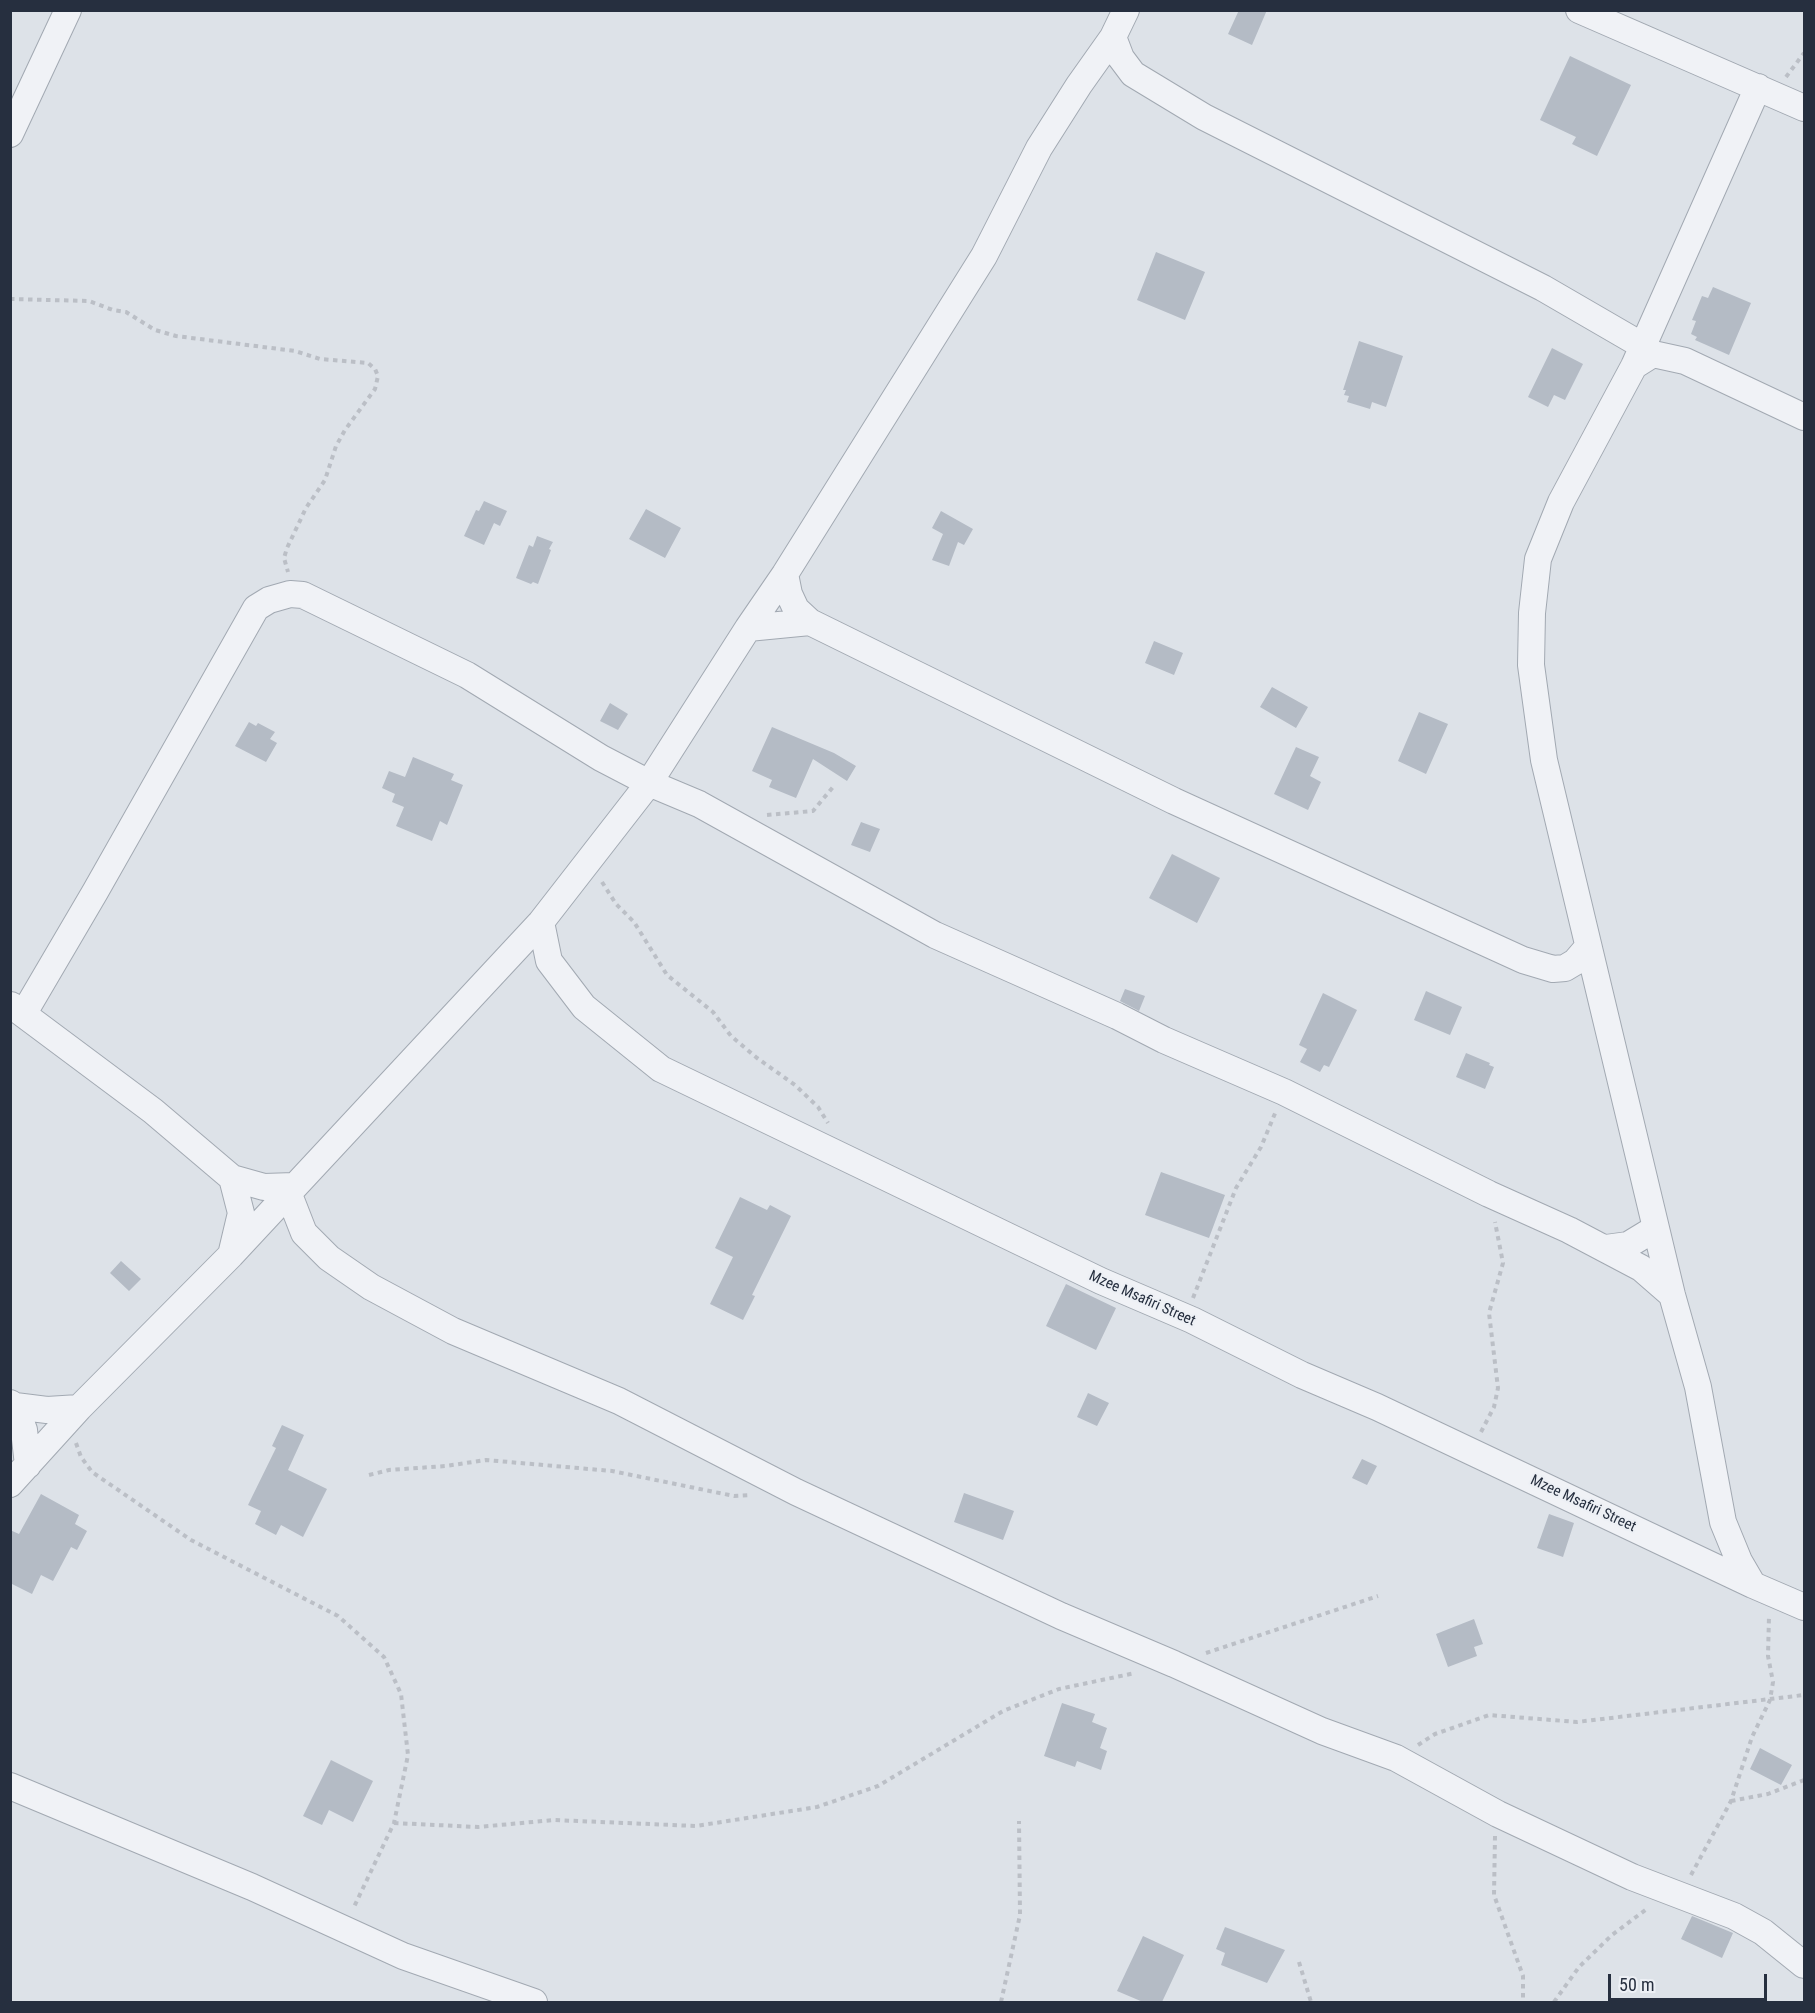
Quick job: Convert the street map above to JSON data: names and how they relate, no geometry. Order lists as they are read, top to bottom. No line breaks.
{"streets":{"street":["Mzee Msafiri Street"]},"scale_bar":"50 m"}
